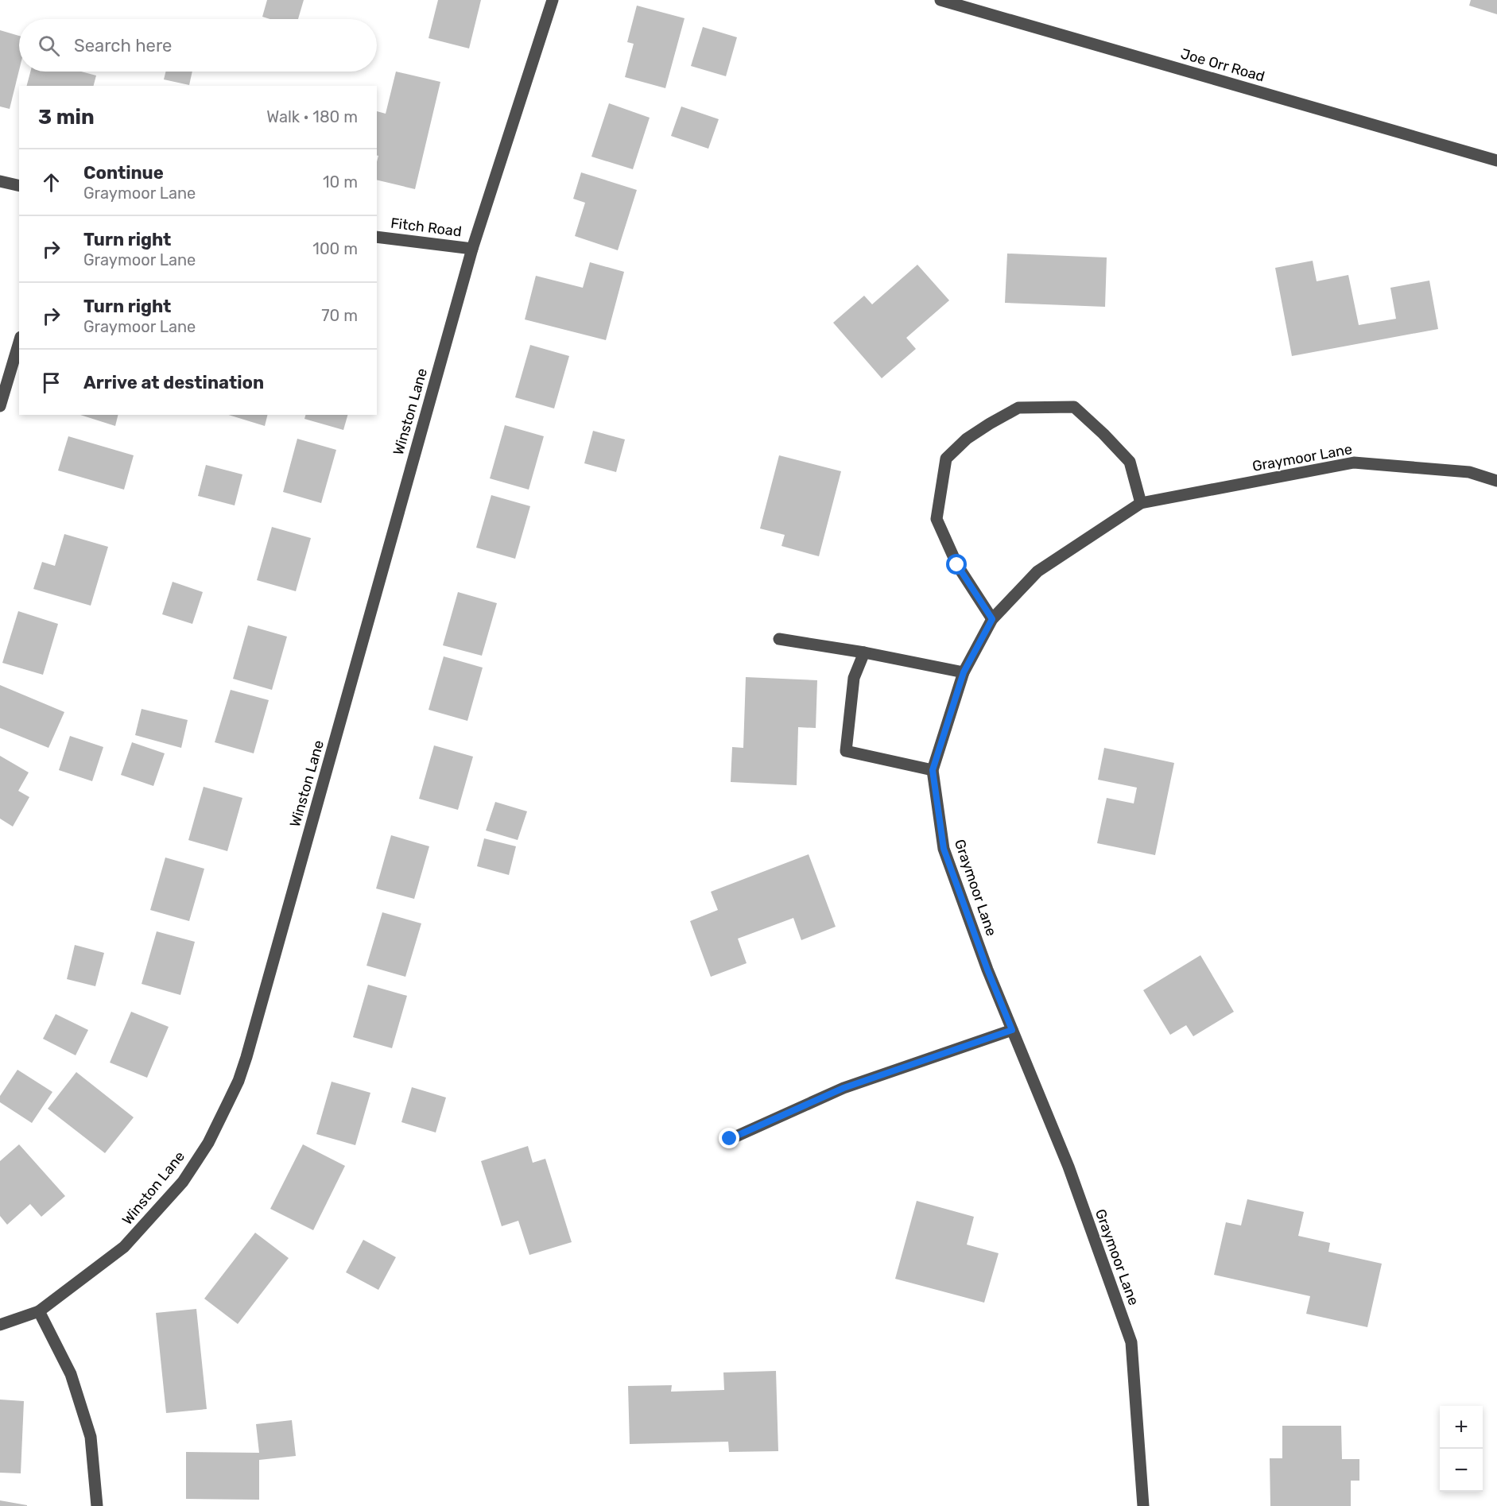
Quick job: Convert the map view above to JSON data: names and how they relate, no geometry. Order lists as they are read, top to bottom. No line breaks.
{"streets":{"street":["Joe Orr Road","Fitch Road","Winston Lane","Graymoor Lane"]},"crossings":[["Fitch Road","Winston Lane"]],"page":{"search":"Search here","heading":["3 min","Walk · 180 m"],"list":[["Continue","Graymoor Lane","10 m"],["Turn right","Graymoor Lane","100 m"],["Turn right","Graymoor Lane","70 m"],"Arrive at destination"],"map_buttons":["+","−"]}}
